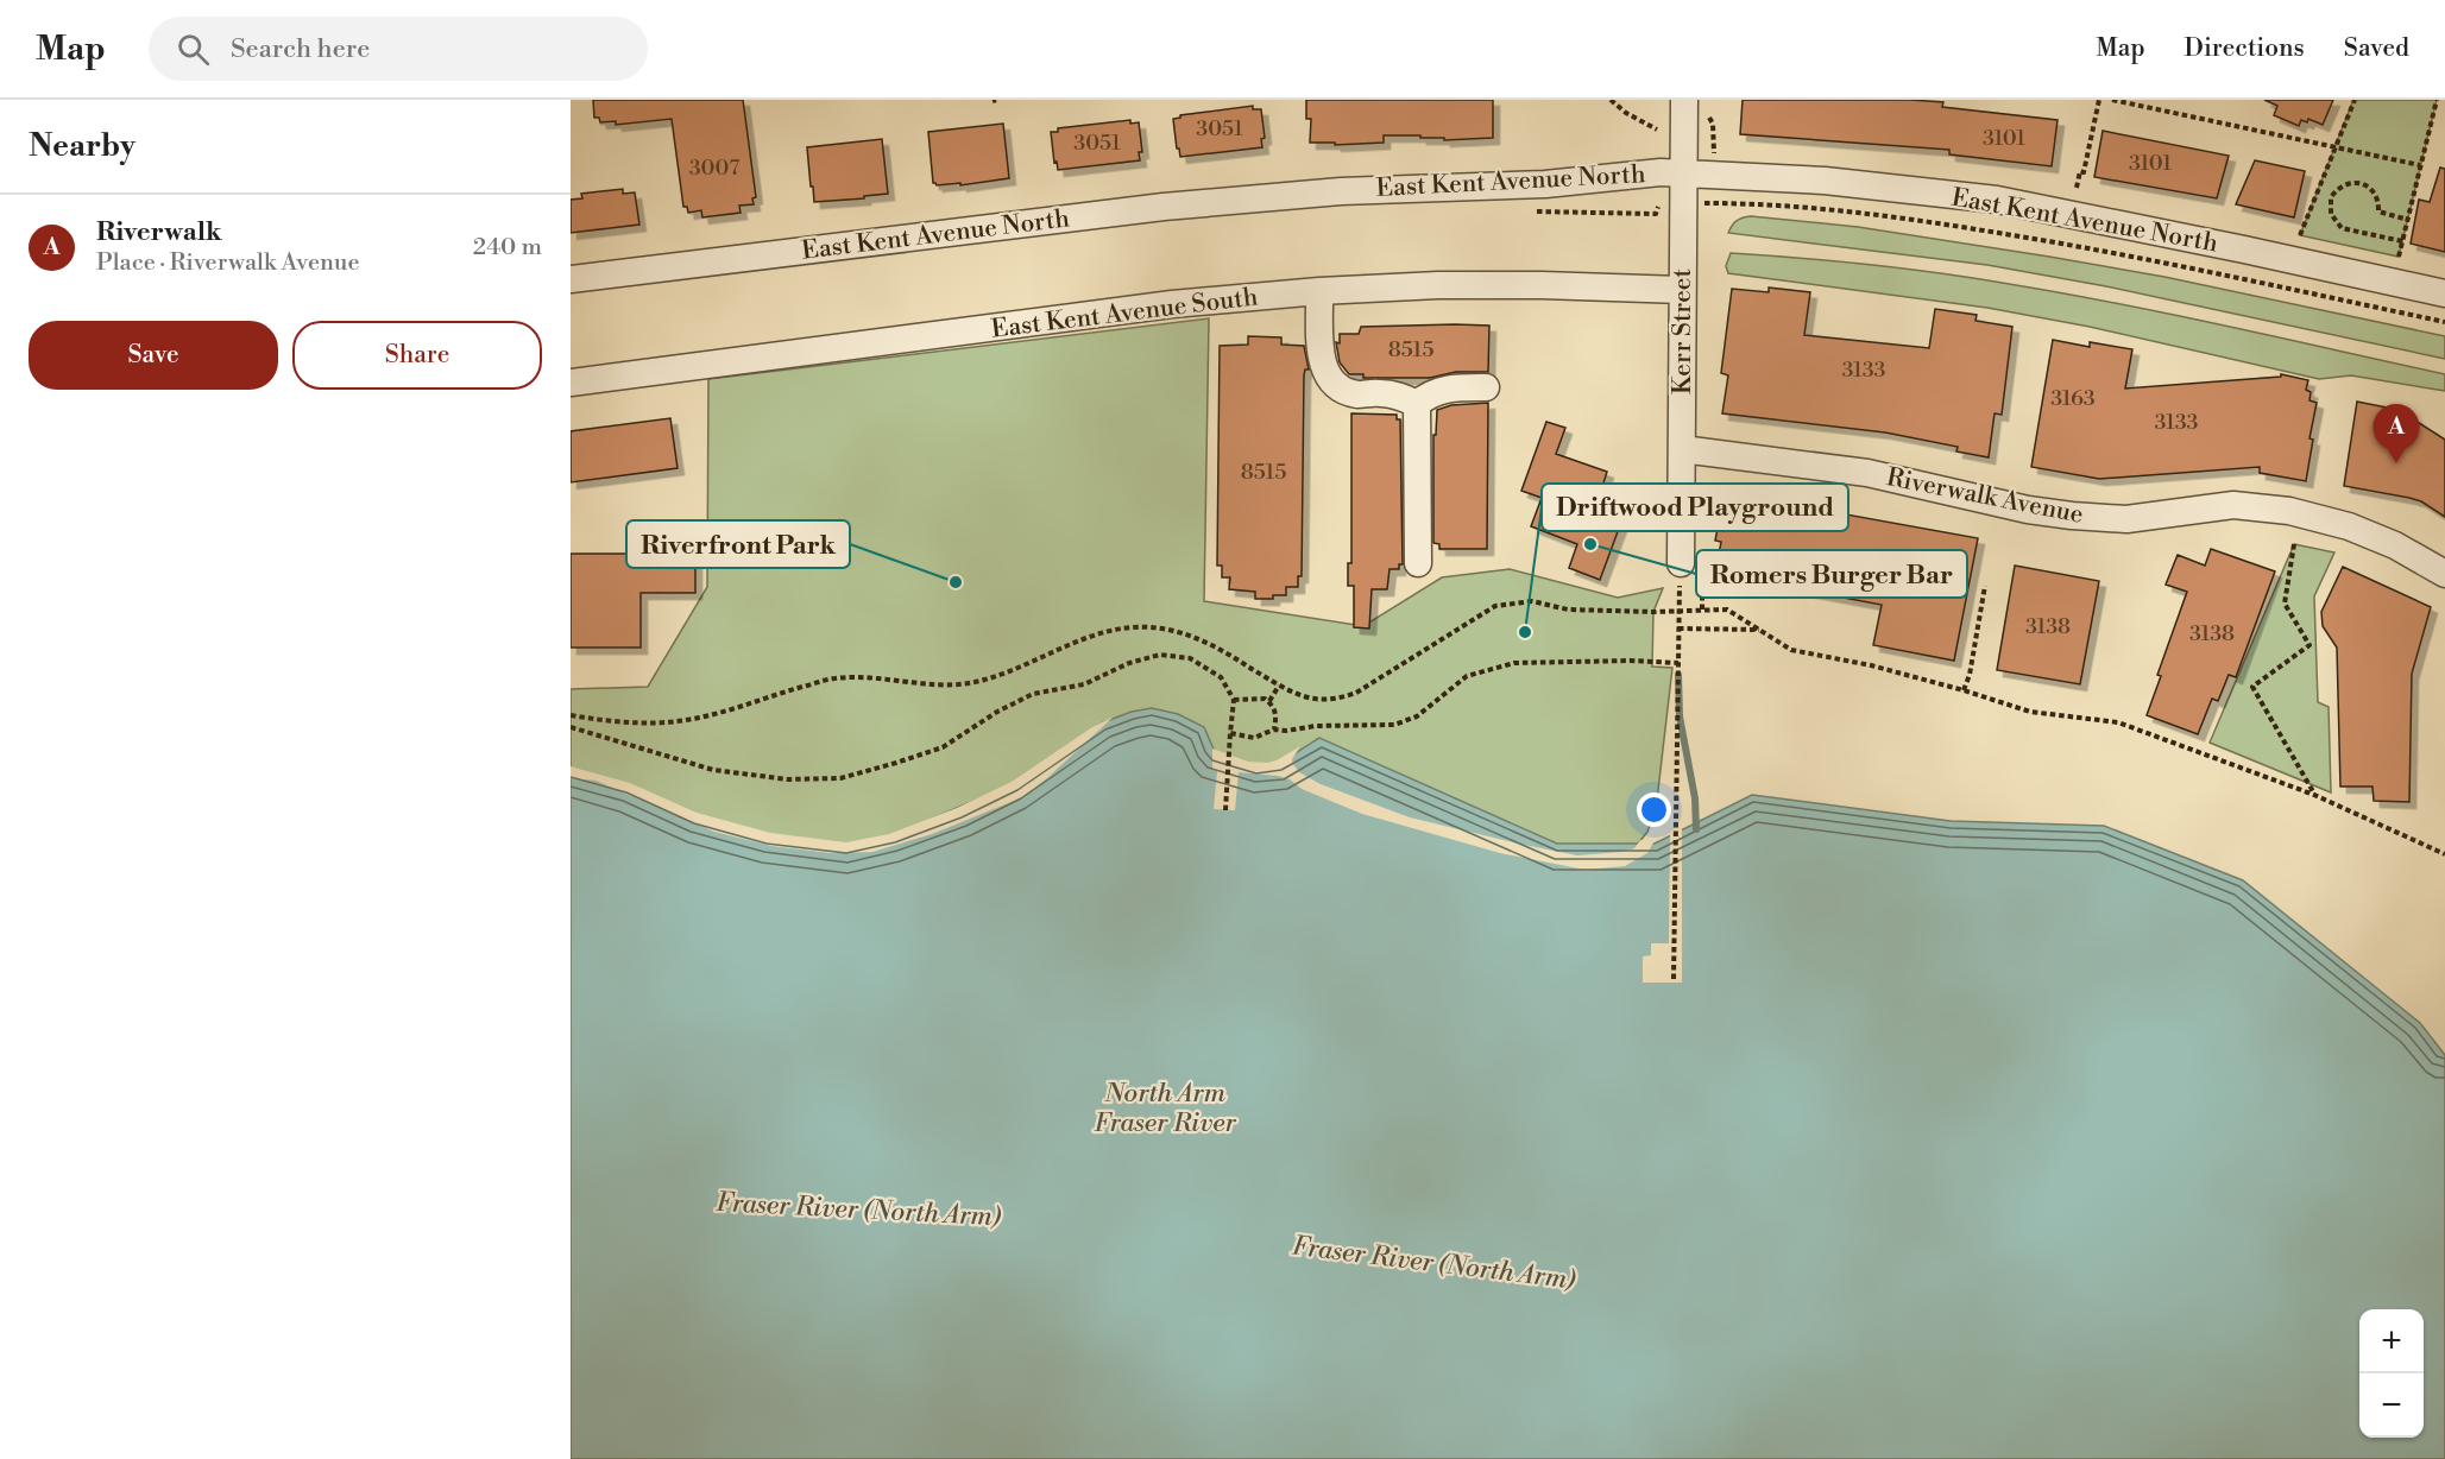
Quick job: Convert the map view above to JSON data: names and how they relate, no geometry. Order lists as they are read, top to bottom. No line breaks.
{"streets":{"street":["East Kent Avenue North","East Kent Avenue South","Kerr Street","Riverwalk Avenue"]},"crossings":[["East Kent Avenue North","Kerr Street"],["East Kent Avenue South","Kerr Street"],["Kerr Street","Riverwalk Avenue"]],"water":["North Arm Fraser River","Fraser River (North Arm)"],"places":["Romers Burger Bar","Riverfront Park","Driftwood Playground"],"house_numbers":["3051","3101","3051","3101","3007","8515","3133","3163","3133","8515","3138","3138"],"page":{"header":"Map","search":"Search here","nav":["Map","Directions","Saved"],"heading":"Nearby","list":[{"mark":"A","name":"Riverwalk","note":"Place · Riverwalk Avenue","value":"240 m"}],"buttons":["Save","Share"],"pins":"A","map_buttons":["+","−"]}}
